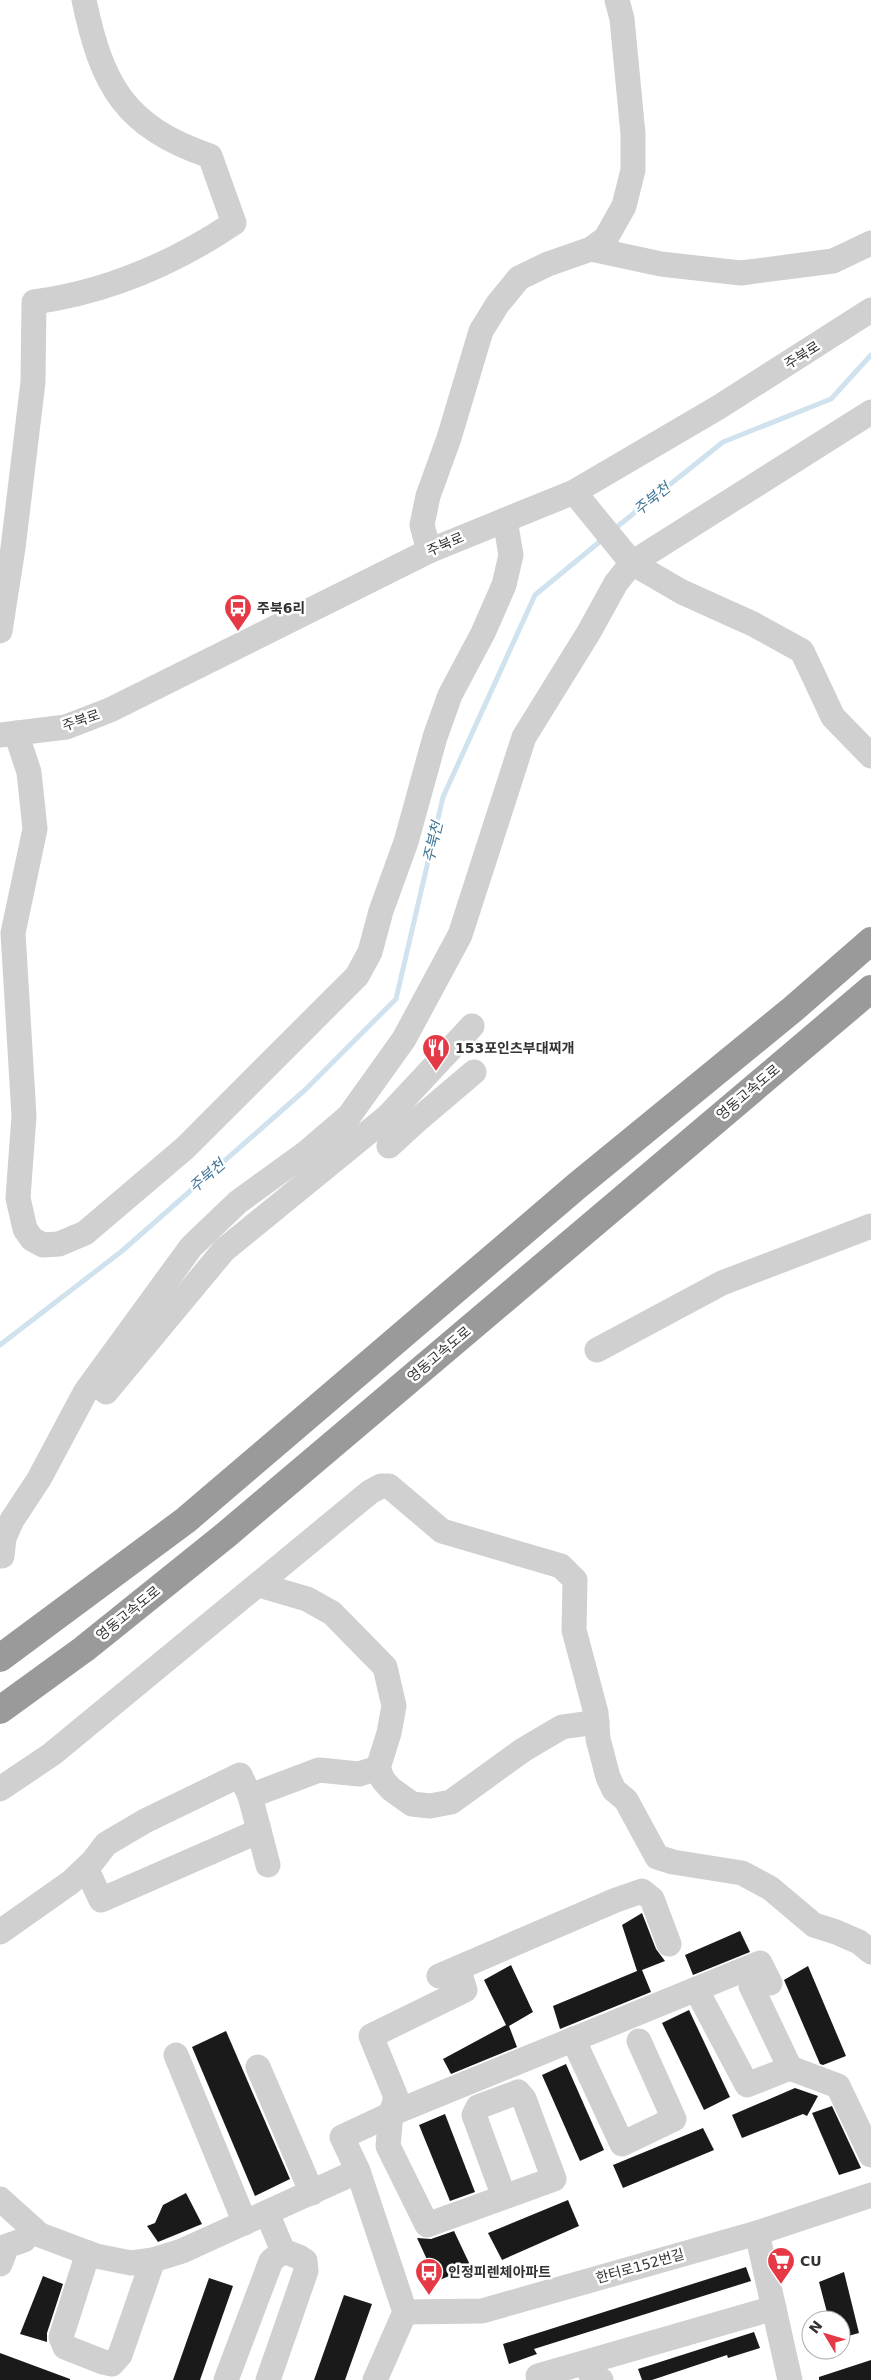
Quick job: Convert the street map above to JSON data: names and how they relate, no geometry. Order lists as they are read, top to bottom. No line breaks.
{"streets":{"highway":["영동고속도로"],"street":["주북로","한터로152번길"]},"water":["주북천"],"places":{"bus stop":["주북6리","인정피렌체아파트"],"restaurant":["153포인츠부대찌개"],"supermarket":["CU"]},"north":"top left"}
